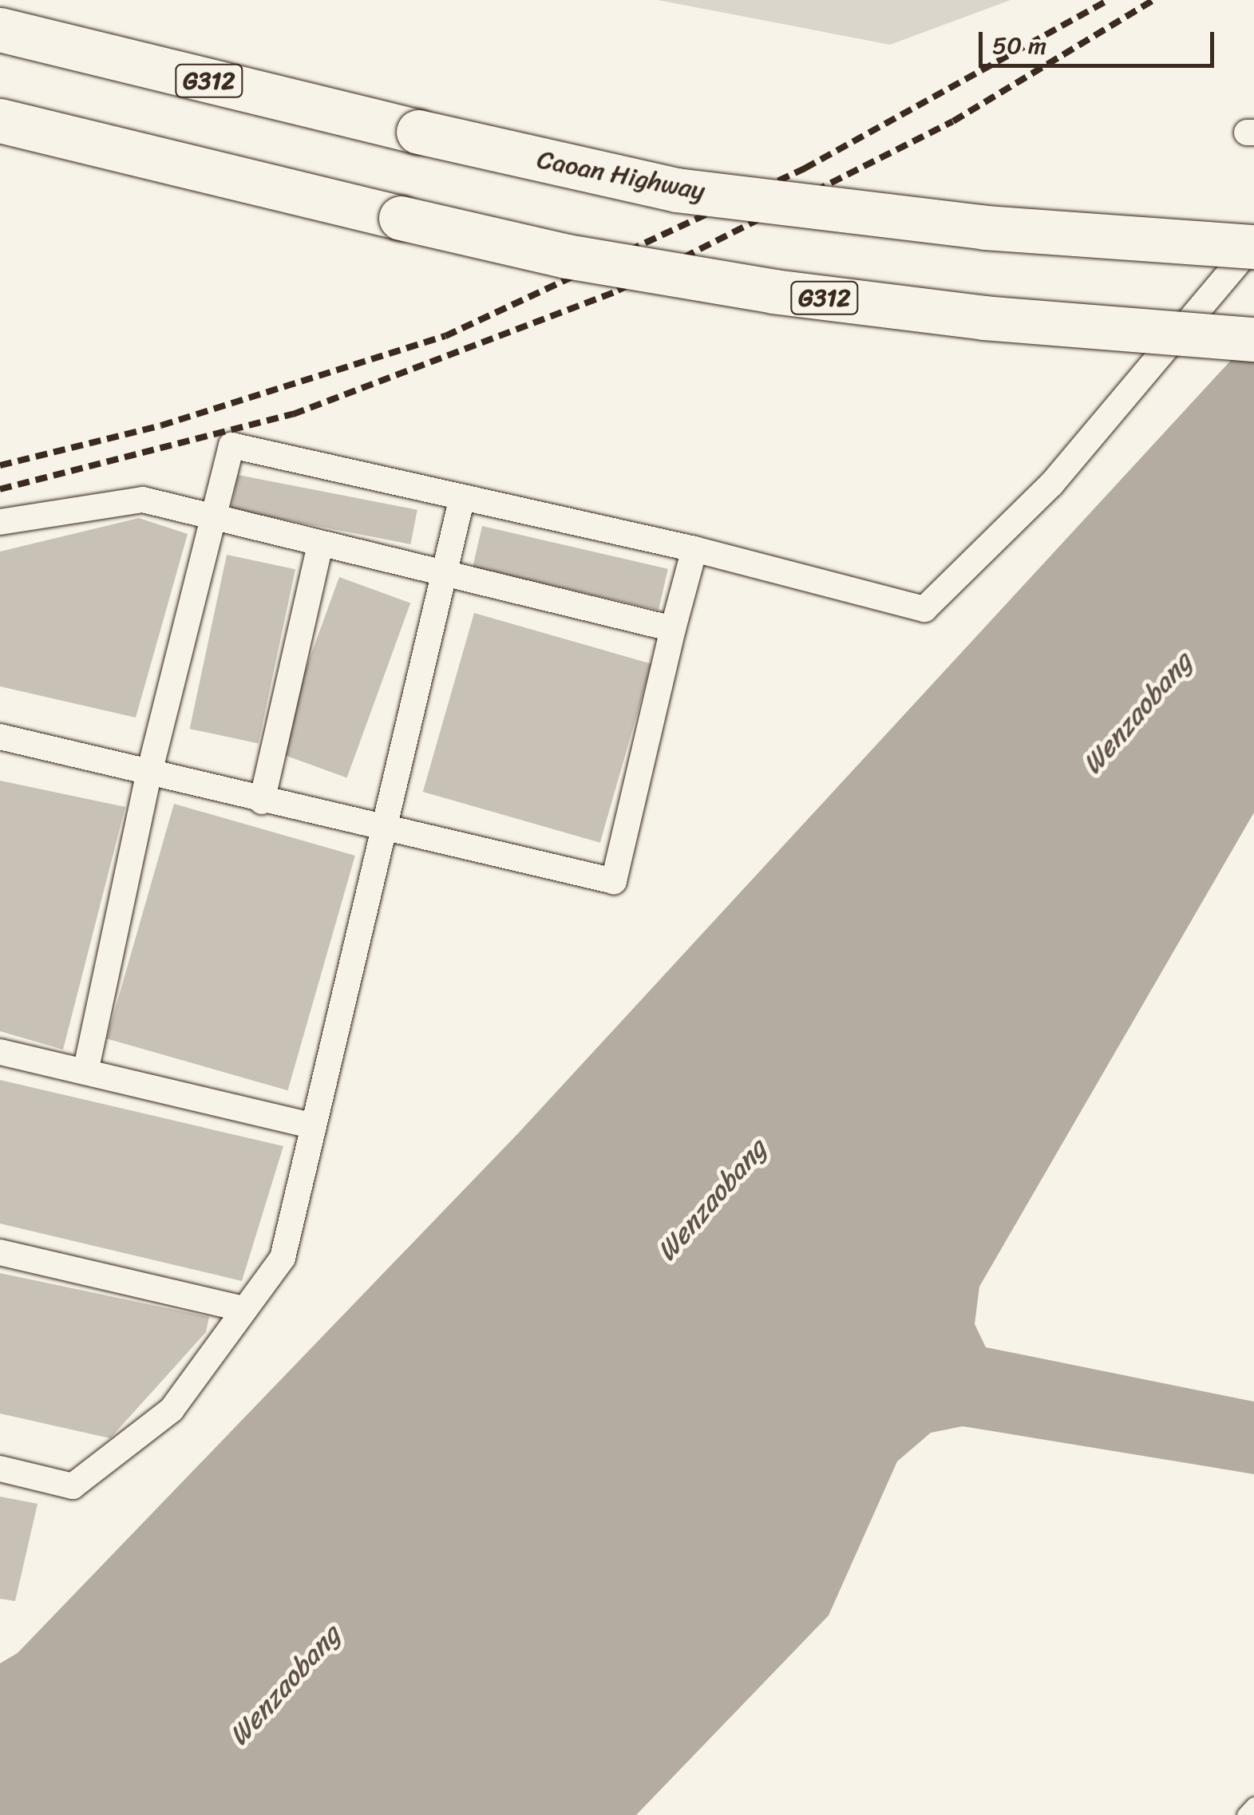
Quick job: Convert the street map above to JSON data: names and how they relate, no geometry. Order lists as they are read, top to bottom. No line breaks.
{"streets":{"highway":["G312","Caoan Highway"]},"water":["Wenzaobang"],"scale_bar":"50 m"}
